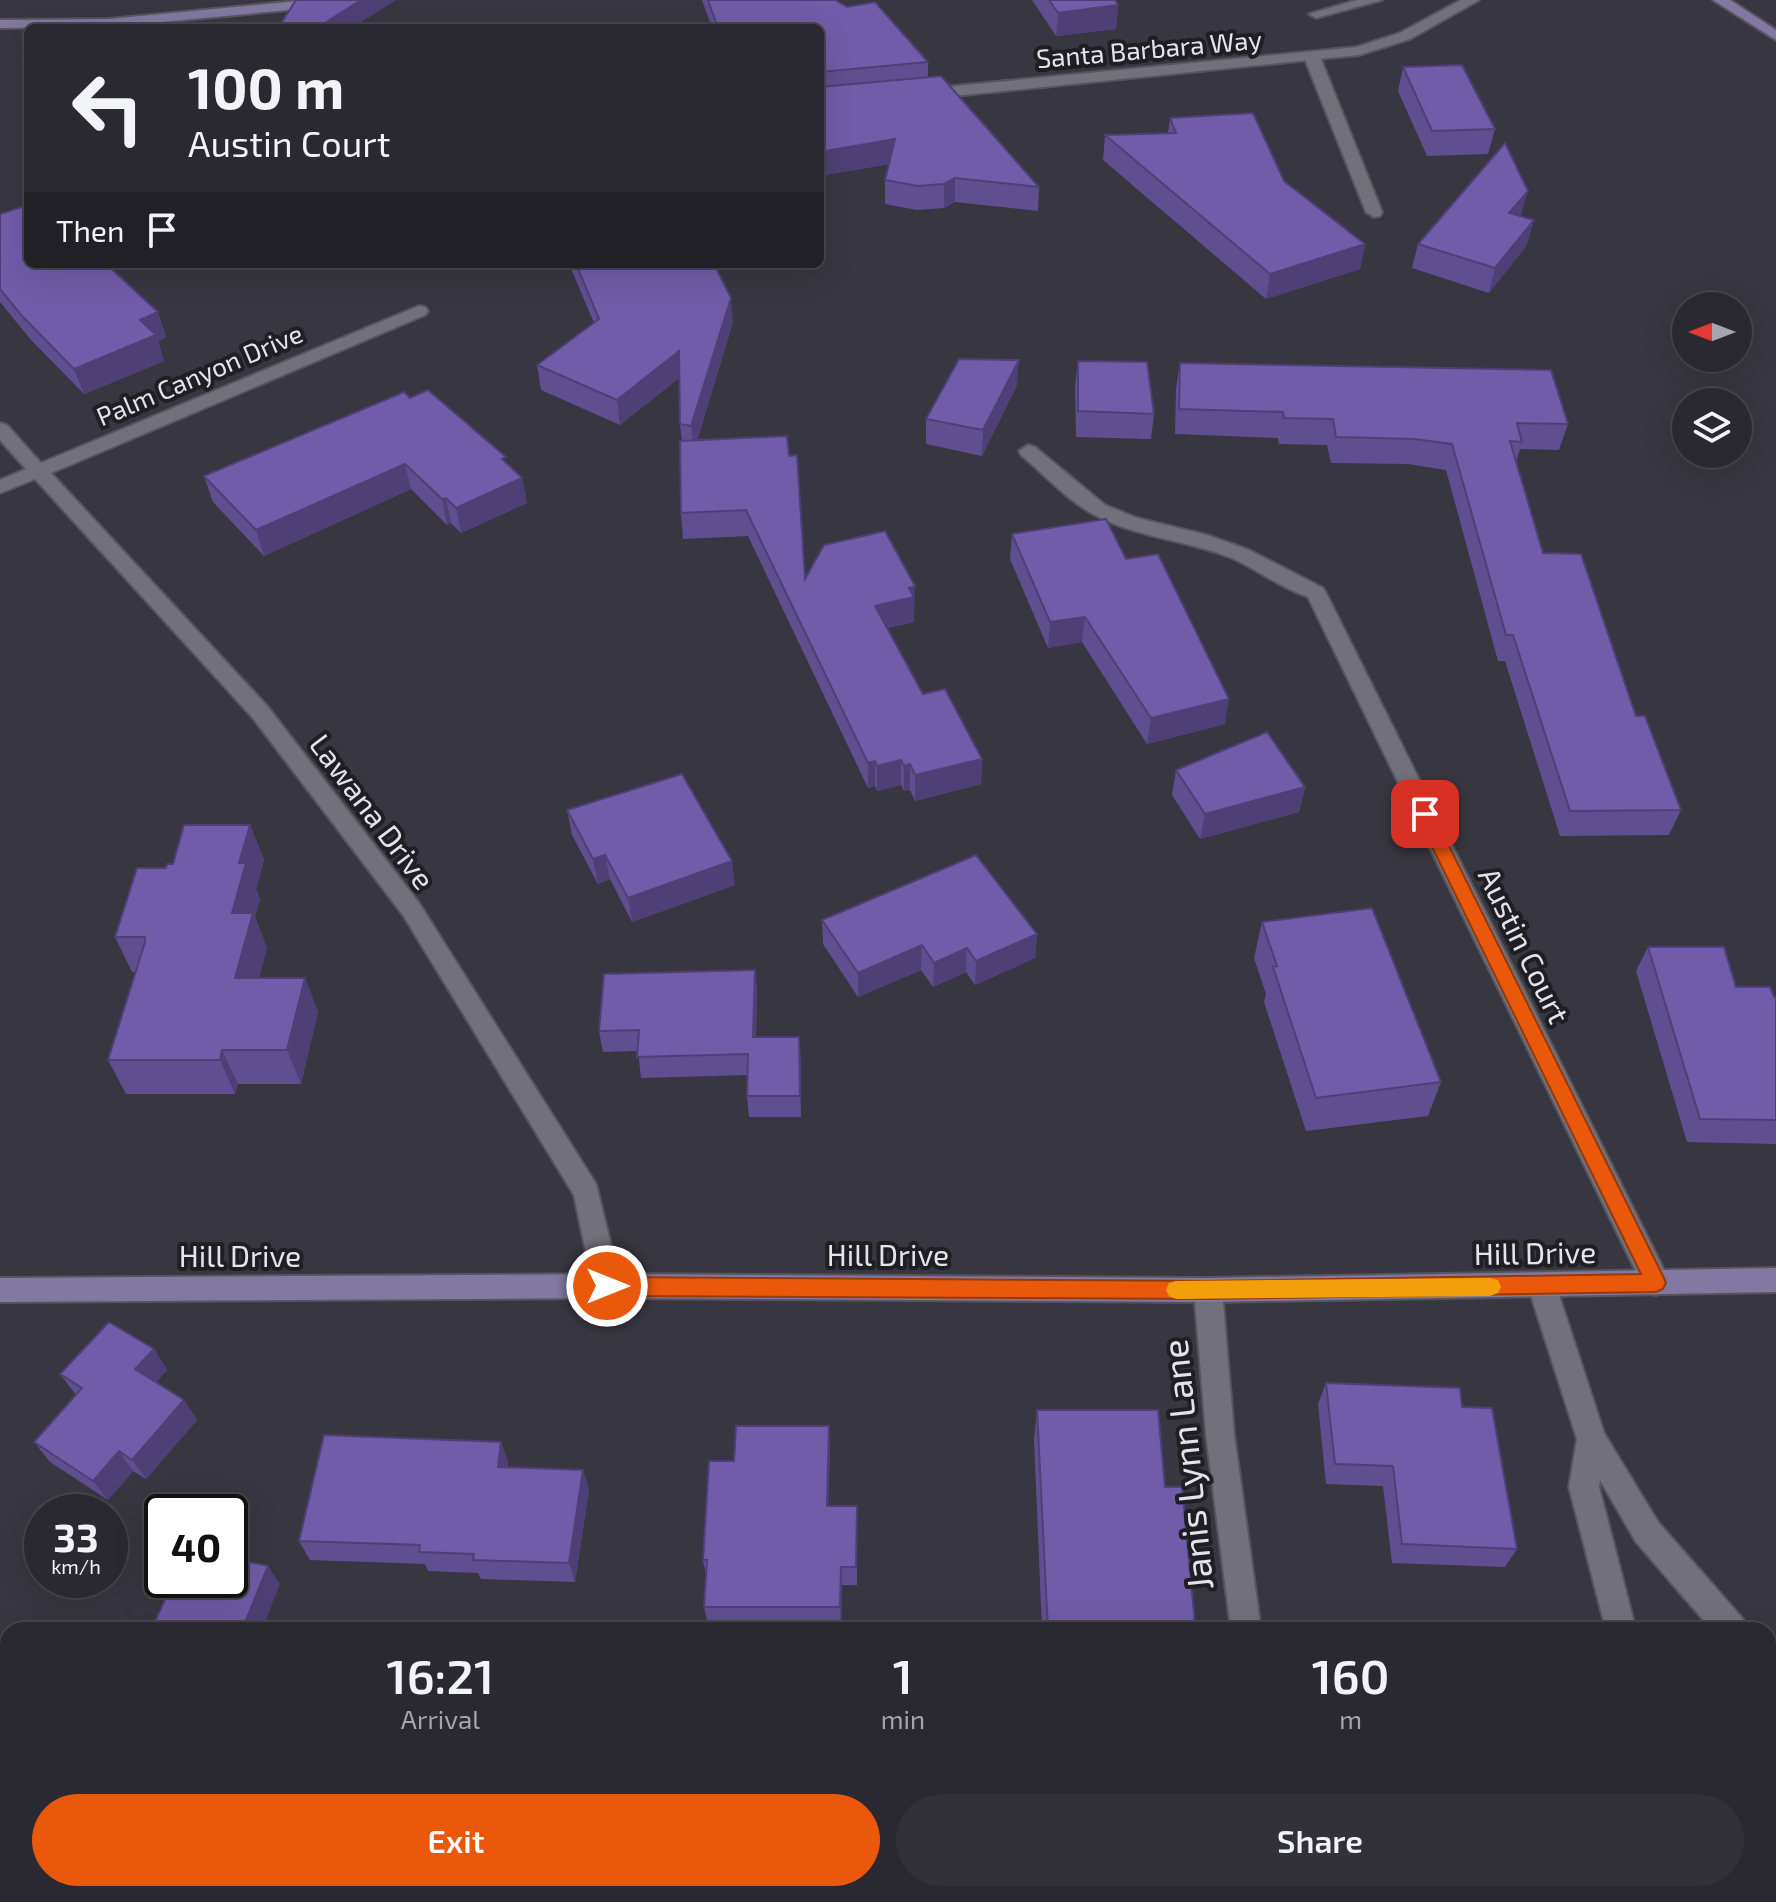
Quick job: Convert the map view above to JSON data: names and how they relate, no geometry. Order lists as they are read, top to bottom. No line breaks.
{"streets":{"street":["Santa Barbara Way","Palm Canyon Drive","Lawana Drive","Austin Court","Hill Drive","Janis Lynn Lane"]},"crossings":[["Palm Canyon Drive","Lawana Drive"],["Lawana Drive","Hill Drive"],["Austin Court","Hill Drive"],["Hill Drive","Janis Lynn Lane"]],"north":"left","page":{"turn":["100 m","Austin Court"],"then":"Then","speed":"33 km/h","limit":"40","eta":["16:21","Arrival","1","min","160","m"],"buttons":["Exit","Share"]}}
